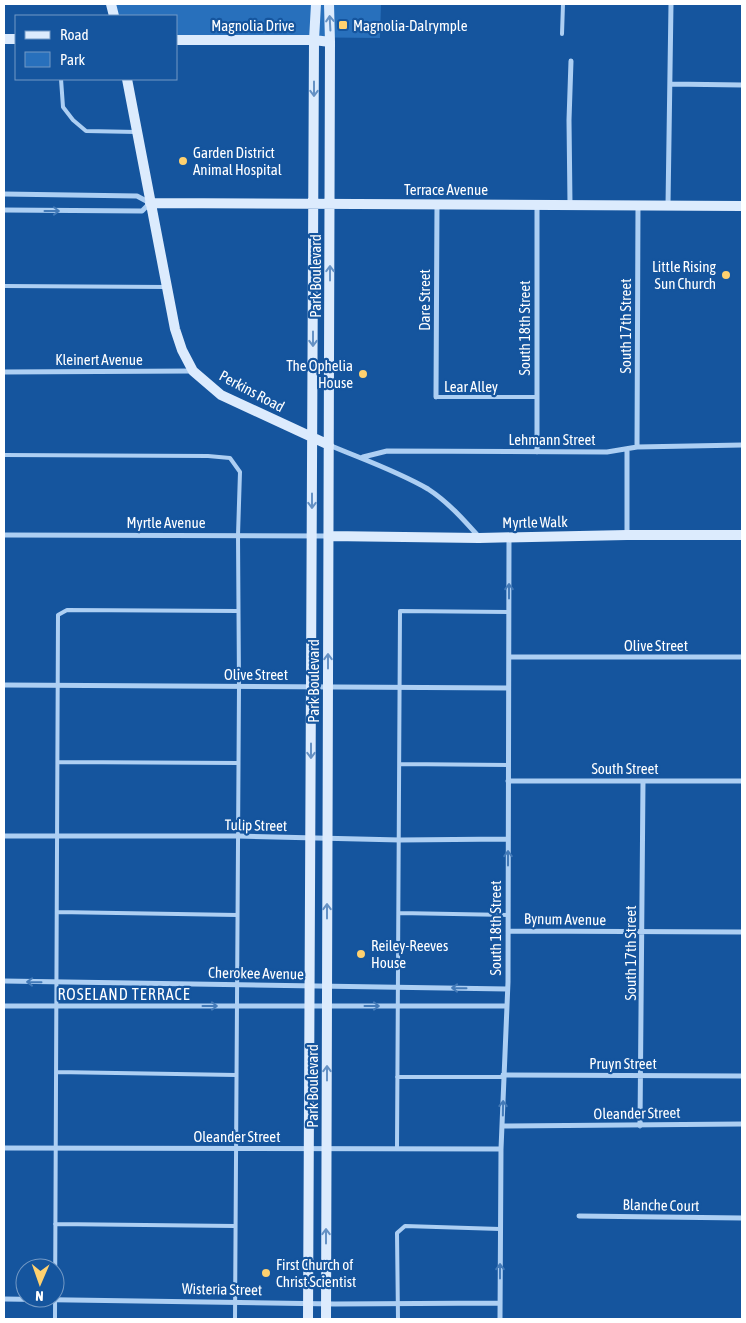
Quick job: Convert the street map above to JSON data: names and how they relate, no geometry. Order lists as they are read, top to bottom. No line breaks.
{"streets":{"street":["Magnolia Drive","Terrace Avenue","Park Boulevard","Dare Street","South 17th Street","South 18th Street","Kleinert Avenue","Perkins Road","Lehmann Street","Myrtle Avenue","Myrtle Walk","Olive Street","South Street","Tulip Street","Bynum Avenue","Cherokee Avenue","Pruyn Street","Oleander Street","Blanche Court","Wisteria Street"],"lane":["Lear Alley"]},"crossings":[["Magnolia Drive","Park Boulevard"],["Terrace Avenue","Park Boulevard"],["Terrace Avenue","Dare Street"],["Terrace Avenue","South 17th Street"],["Terrace Avenue","South 18th Street"],["Terrace Avenue","Perkins Road"],["Park Boulevard","Perkins Road"],["Park Boulevard","Myrtle Avenue"],["Park Boulevard","Myrtle Walk"],["Park Boulevard","Olive Street"],["Park Boulevard","Tulip Street"],["Park Boulevard","Cherokee Avenue"],["Park Boulevard","Oleander Street"],["Park Boulevard","Wisteria Street"],["Dare Street","Lear Alley"],["South 17th Street","Lehmann Street"],["South 17th Street","South Street"],["South 17th Street","Bynum Avenue"],["South 17th Street","Pruyn Street"],["South 17th Street","Oleander Street"],["South 18th Street","Lear Alley"],["South 18th Street","Lehmann Street"],["South 18th Street","Myrtle Walk"],["South 18th Street","Olive Street"],["South 18th Street","South Street"],["South 18th Street","Tulip Street"],["South 18th Street","Bynum Avenue"],["South 18th Street","Cherokee Avenue"],["South 18th Street","Pruyn Street"],["South 18th Street","Oleander Street"],["South 18th Street","Wisteria Street"],["Kleinert Avenue","Perkins Road"],["Perkins Road","Lehmann Street"],["Perkins Road","Myrtle Walk"],["Myrtle Avenue","Myrtle Walk"]],"districts":["ROSELAND TERRACE"],"places":{"transit":["Magnolia-Dalrymple"],"other":["Garden District Animal Hospital","Little Rising Sun Church","The Ophelia House","Reiley-Reeves House","First Church of Christ Scientist"]},"legend":["Road","Park"],"north":"bottom"}
